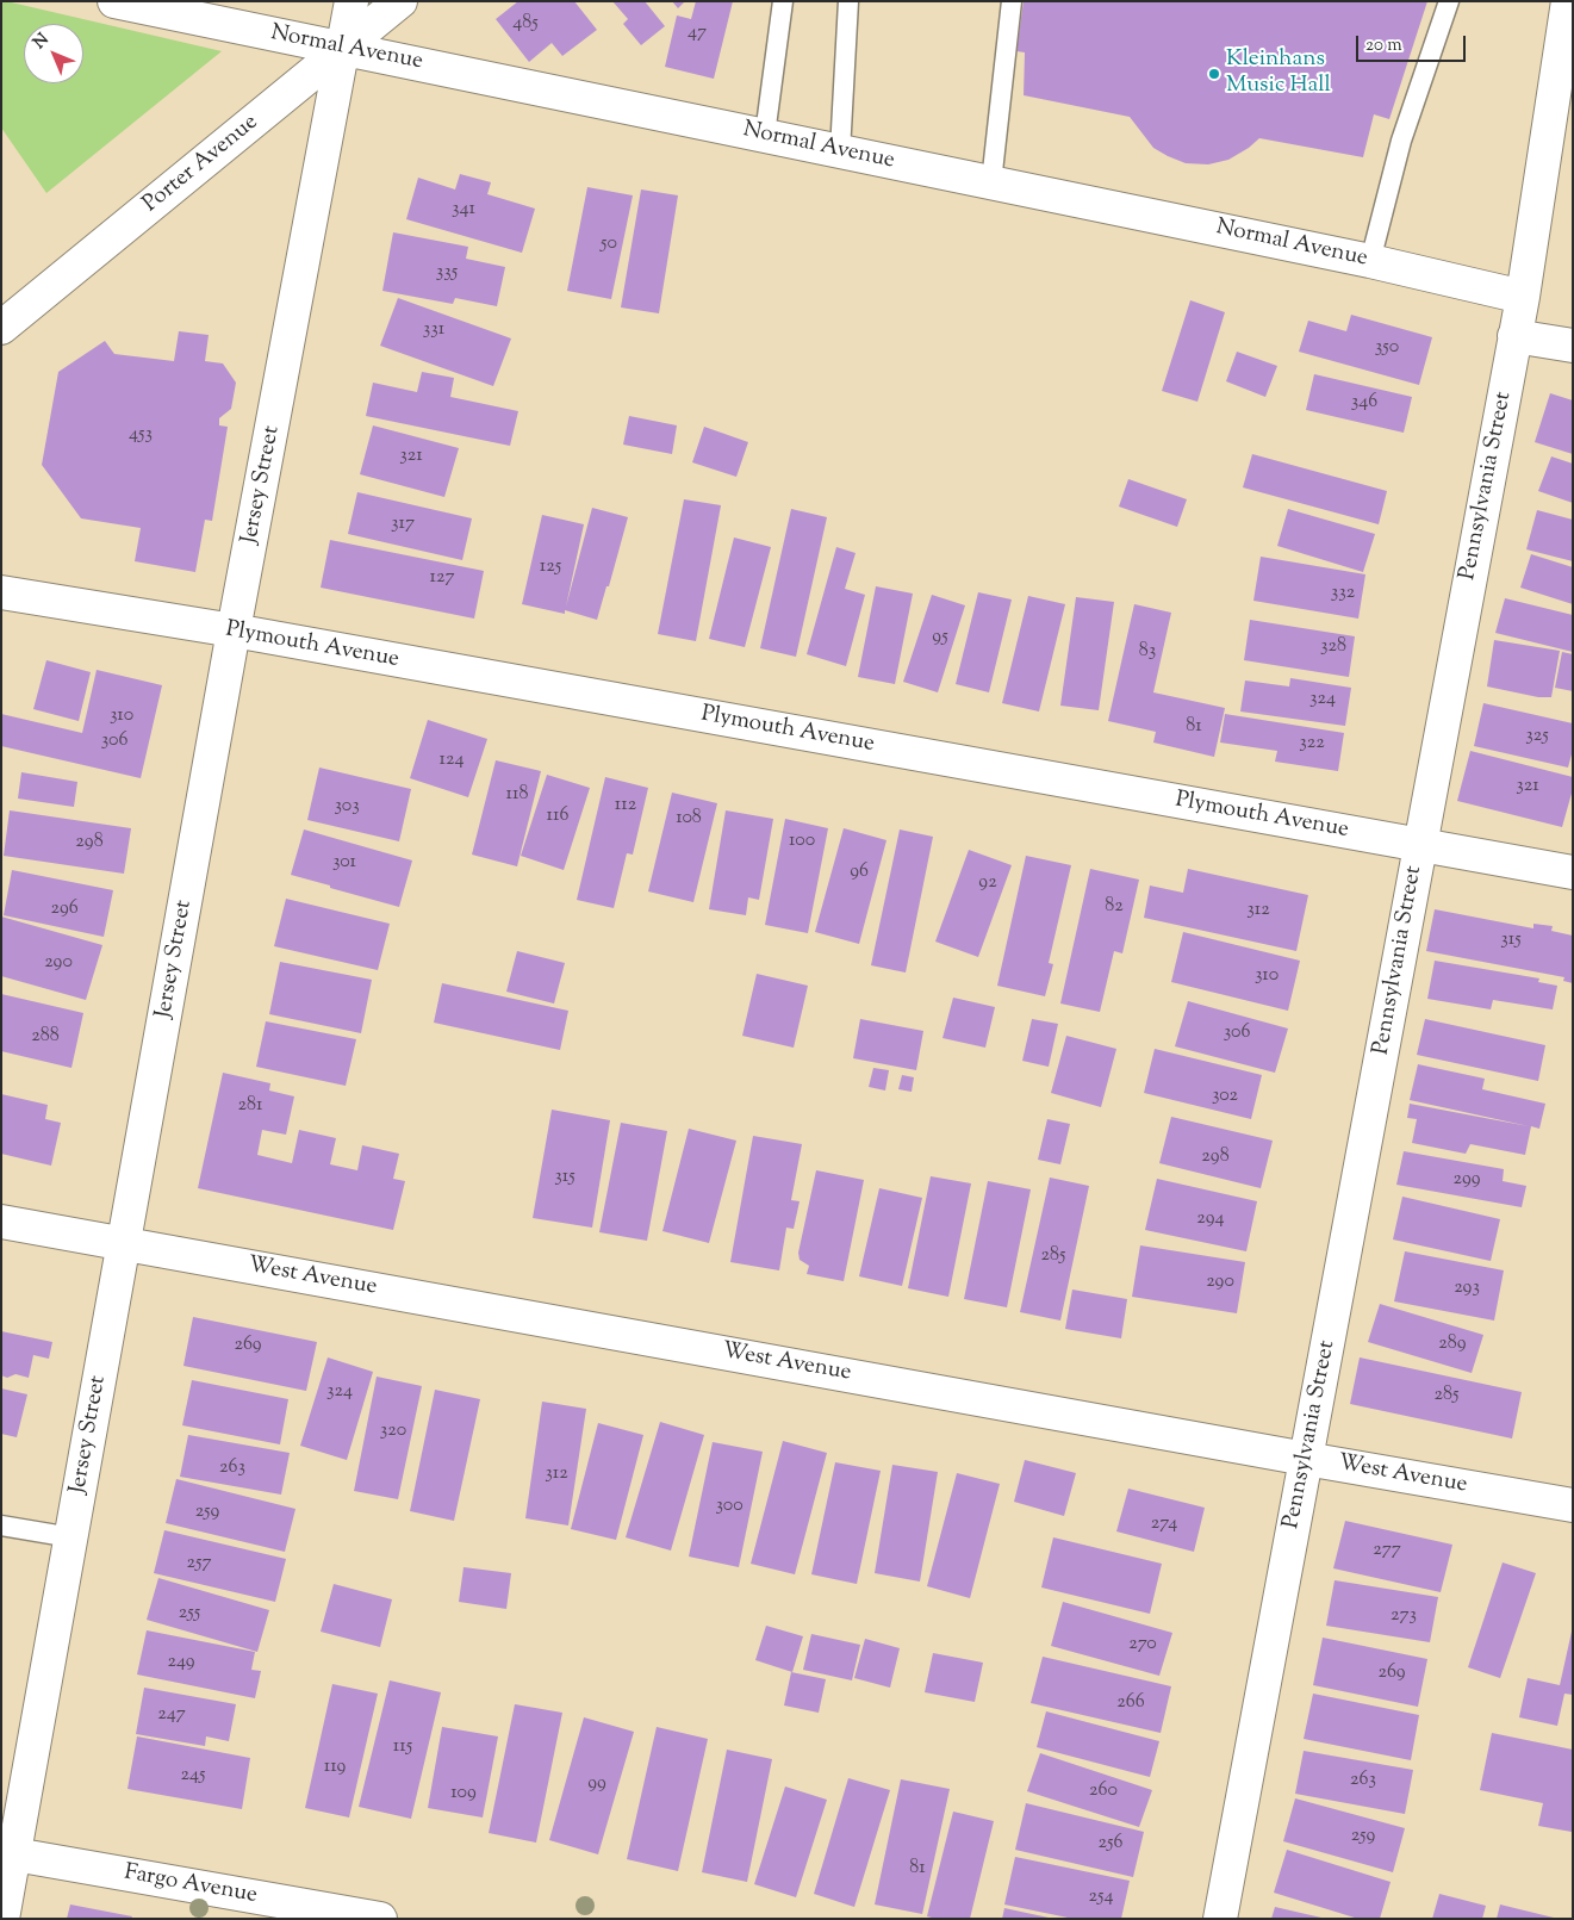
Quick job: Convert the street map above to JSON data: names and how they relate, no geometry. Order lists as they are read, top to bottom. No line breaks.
{"streets":{"street":["Normal Avenue","Porter Avenue","Jersey Street","Pennsylvania Street","Plymouth Avenue","West Avenue","Fargo Avenue"]},"crossings":[["Normal Avenue","Porter Avenue"],["Normal Avenue","Jersey Street"],["Normal Avenue","Pennsylvania Street"],["Porter Avenue","Jersey Street"],["Jersey Street","Plymouth Avenue"],["Jersey Street","West Avenue"],["Jersey Street","Fargo Avenue"],["Pennsylvania Street","Plymouth Avenue"],["Pennsylvania Street","West Avenue"]],"places":["Kleinhans Music Hall"],"house_numbers":["485","47","341","50","335","331","350","346","453","321","317","125","127","332","95","328","83","324","310","81","325","306","322","124","321","118","112","303","116","108","100","298","301","96","92","82","296","312","315","290","310","306","288","302","281","298","315","299","294","285","290","293","289","269","324","285","320","263","312","300","259","274","277","257","255","273","270","249","269","266","247","115","119","245","263","99","260","109","259","256","81","254"],"scale_bar":"20 m","north":"top left"}
